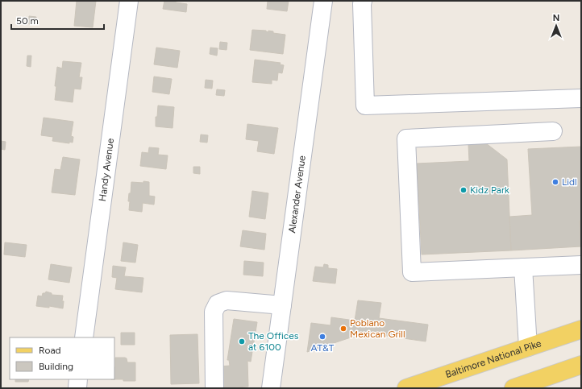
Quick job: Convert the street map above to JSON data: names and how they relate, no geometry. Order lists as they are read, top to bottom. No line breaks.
{"streets":{"main road":["Baltimore National Pike"],"street":["Handy Avenue","Alexander Avenue"]},"places":["Lidl","Kidz Park","Poblano Mexican Grill","AT&T","The Offices at 6100"],"legend":["Road","Building"],"scale_bar":"50 m","north":"top"}
